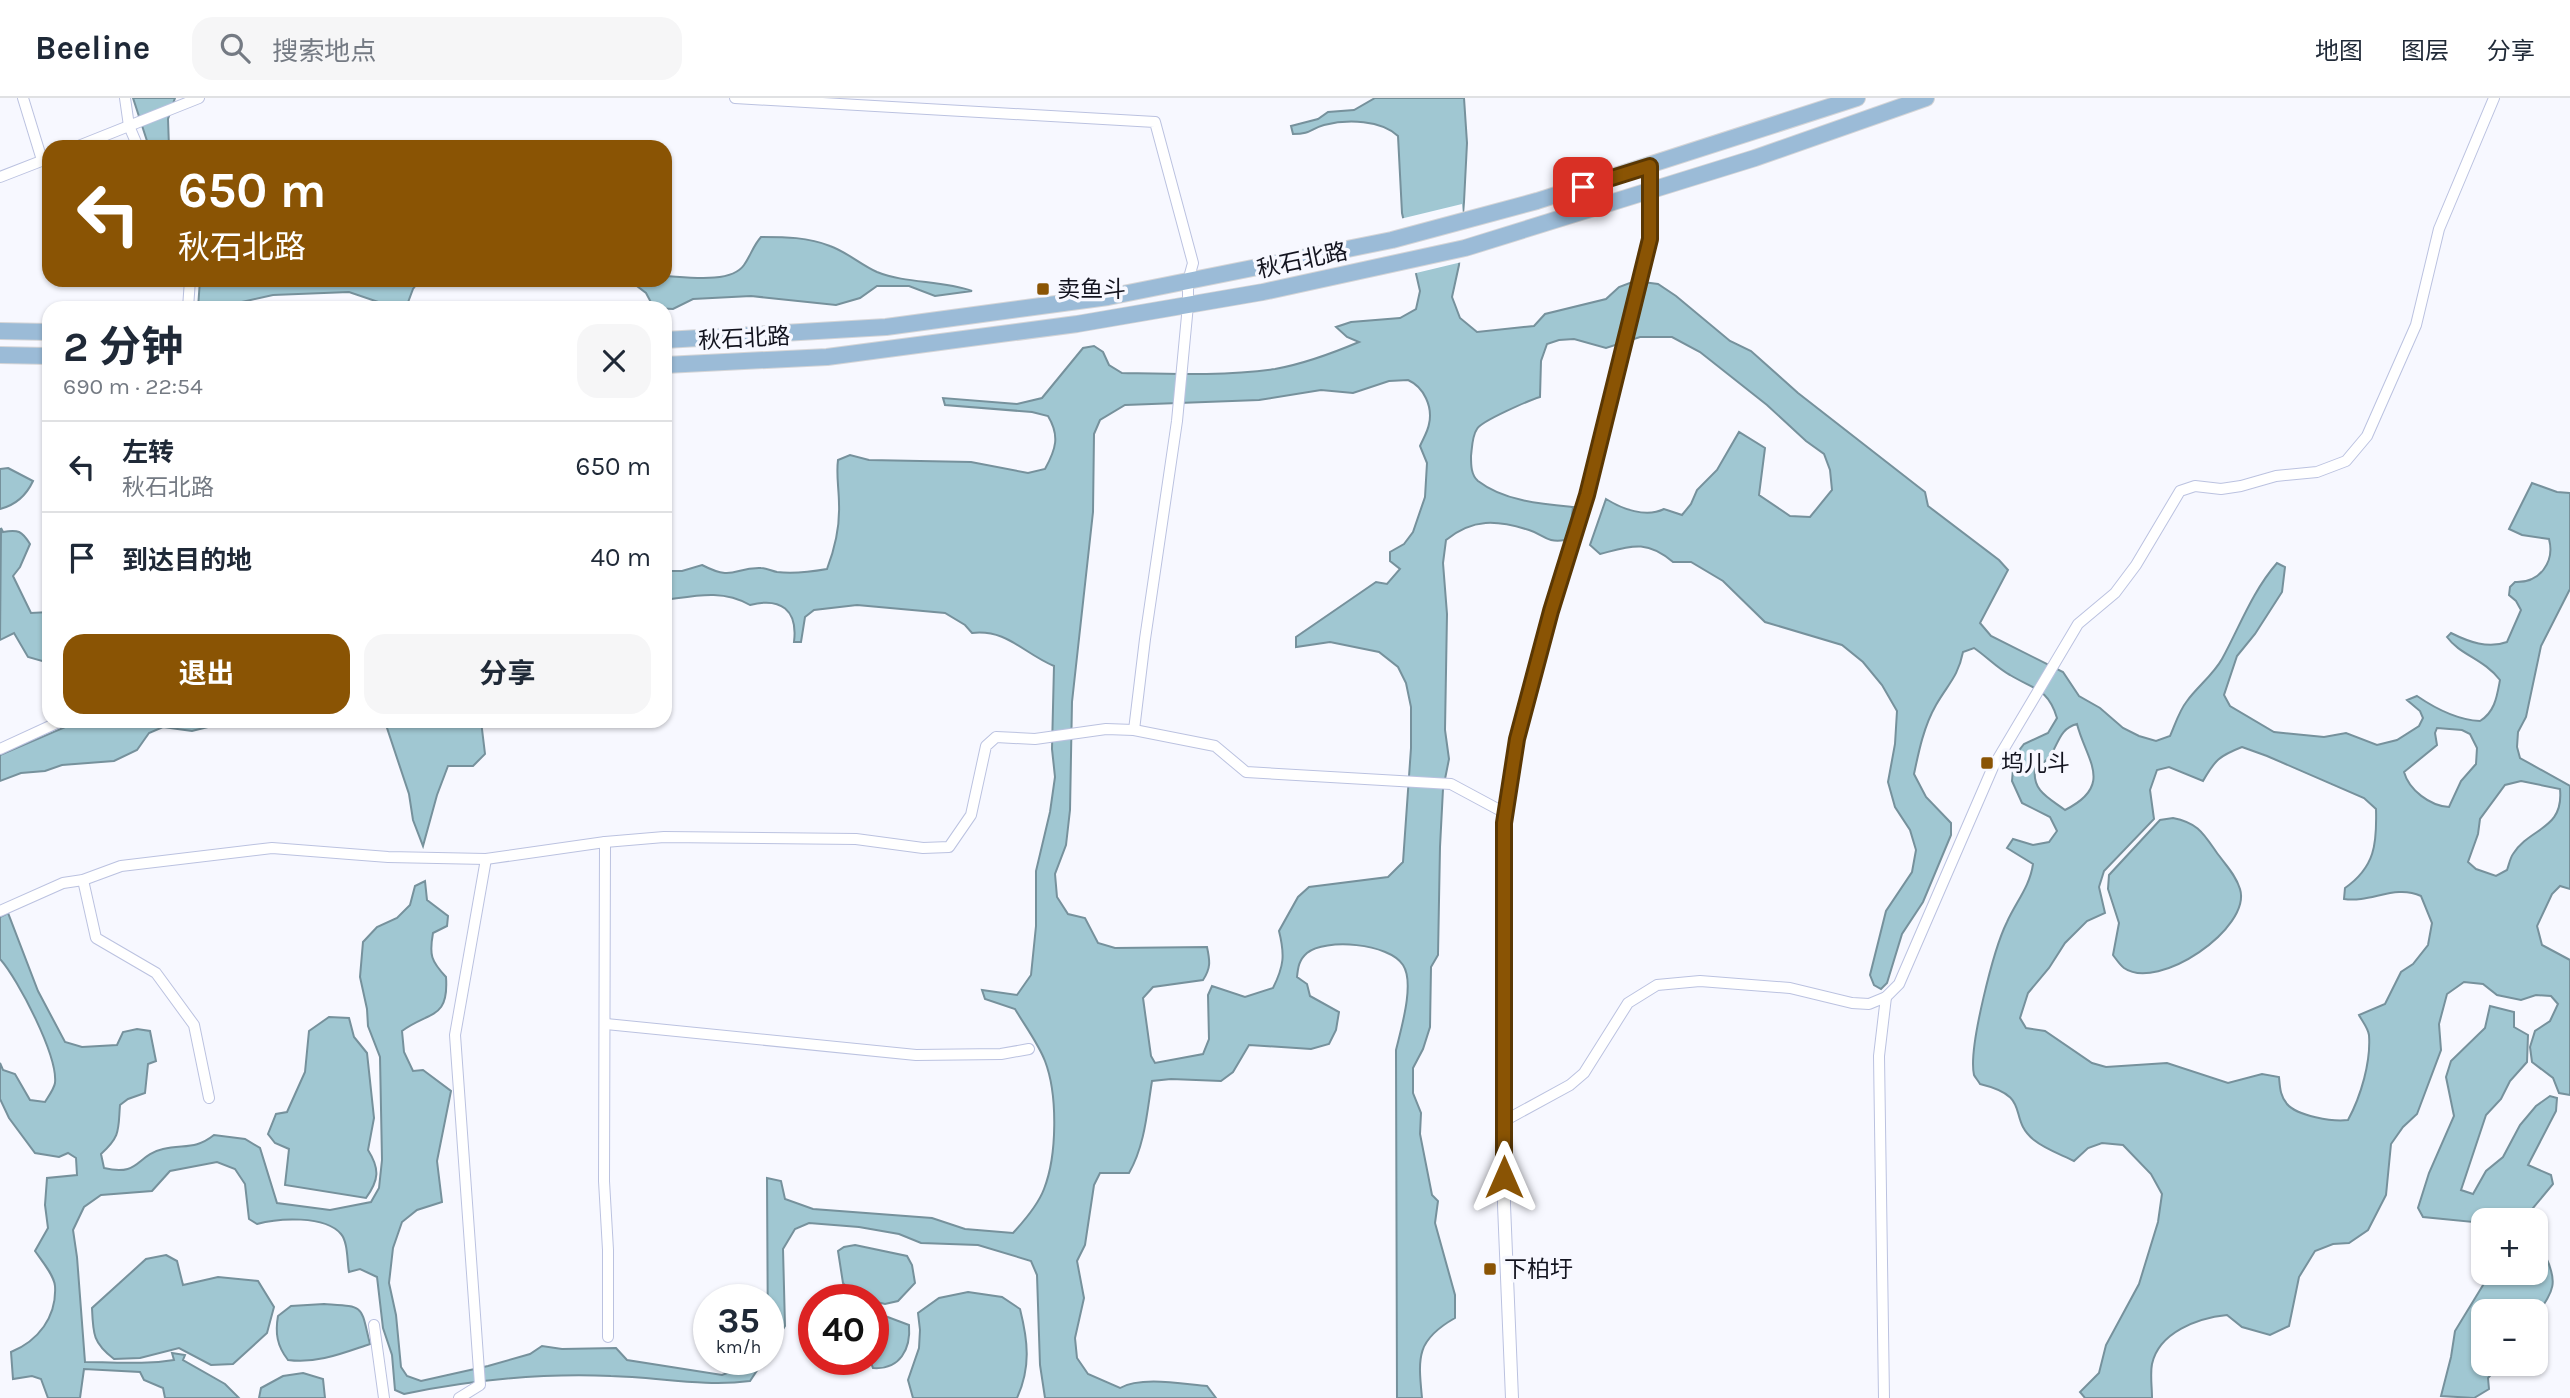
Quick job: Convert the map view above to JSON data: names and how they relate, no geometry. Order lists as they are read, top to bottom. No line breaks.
{"streets":{"main road":["秋石北路"]},"places":{"transit":["卖鱼斗","坞儿斗","下柏圩"]},"page":{"header":"Beeline","search":"搜索地点","nav":["地图","图层","分享"],"turn":["650 m","秋石北路"],"heading":["2 分钟","690 m · 22:54"],"list":[{"name":"左转","note":"秋石北路","value":"650 m"},{"name":"到达目的地","value":"40 m"}],"buttons":["退出","分享"],"map_buttons":["+","−"],"speed":"35 km/h","limit":"40"}}
